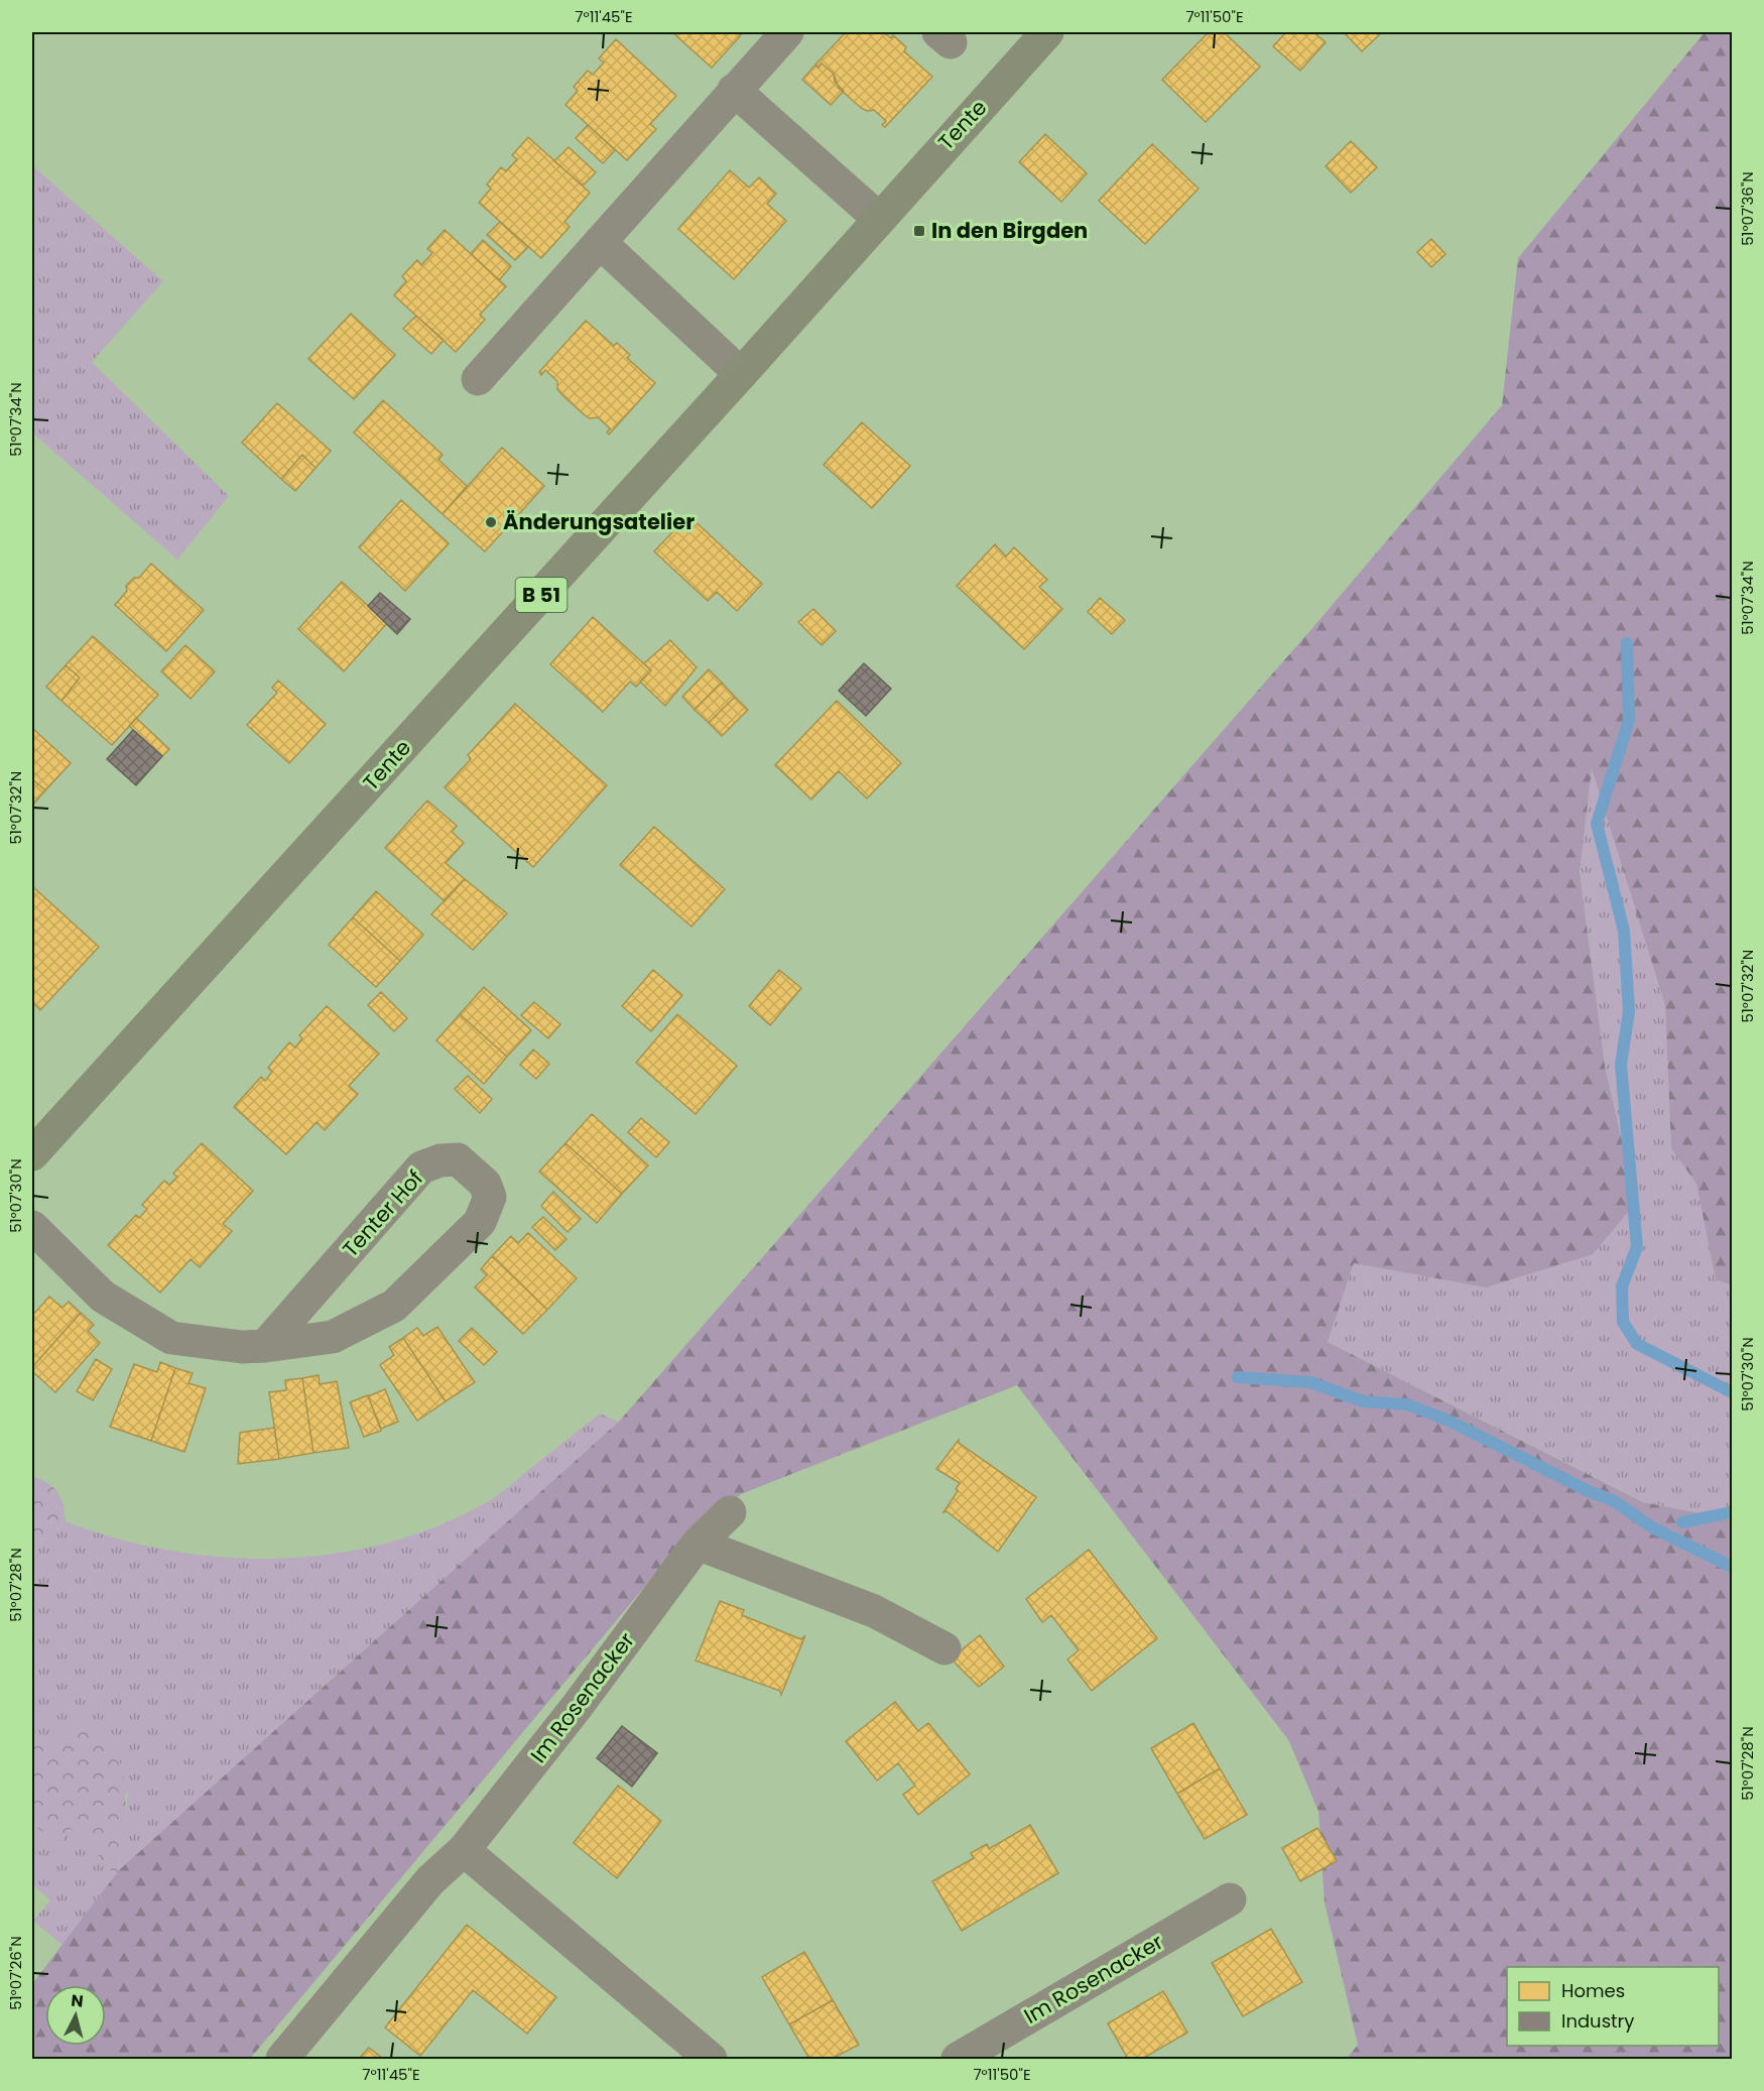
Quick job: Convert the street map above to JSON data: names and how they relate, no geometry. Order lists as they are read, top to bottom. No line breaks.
{"streets":{"main road":["Tente","B 51"],"street":["Tenter Hof","Im Rosenacker"]},"places":{"transit":["In den Birgden"],"other":["Änderungsatelier"]},"legend":["Homes","Industry"],"north":"top","coordinates":["7°11'45\"E","7°11'50\"E","51°07'36\"N","51°07'34\"N","51°07'32\"N","51°07'30\"N","51°07'28\"N","51°07'26\"N"]}
